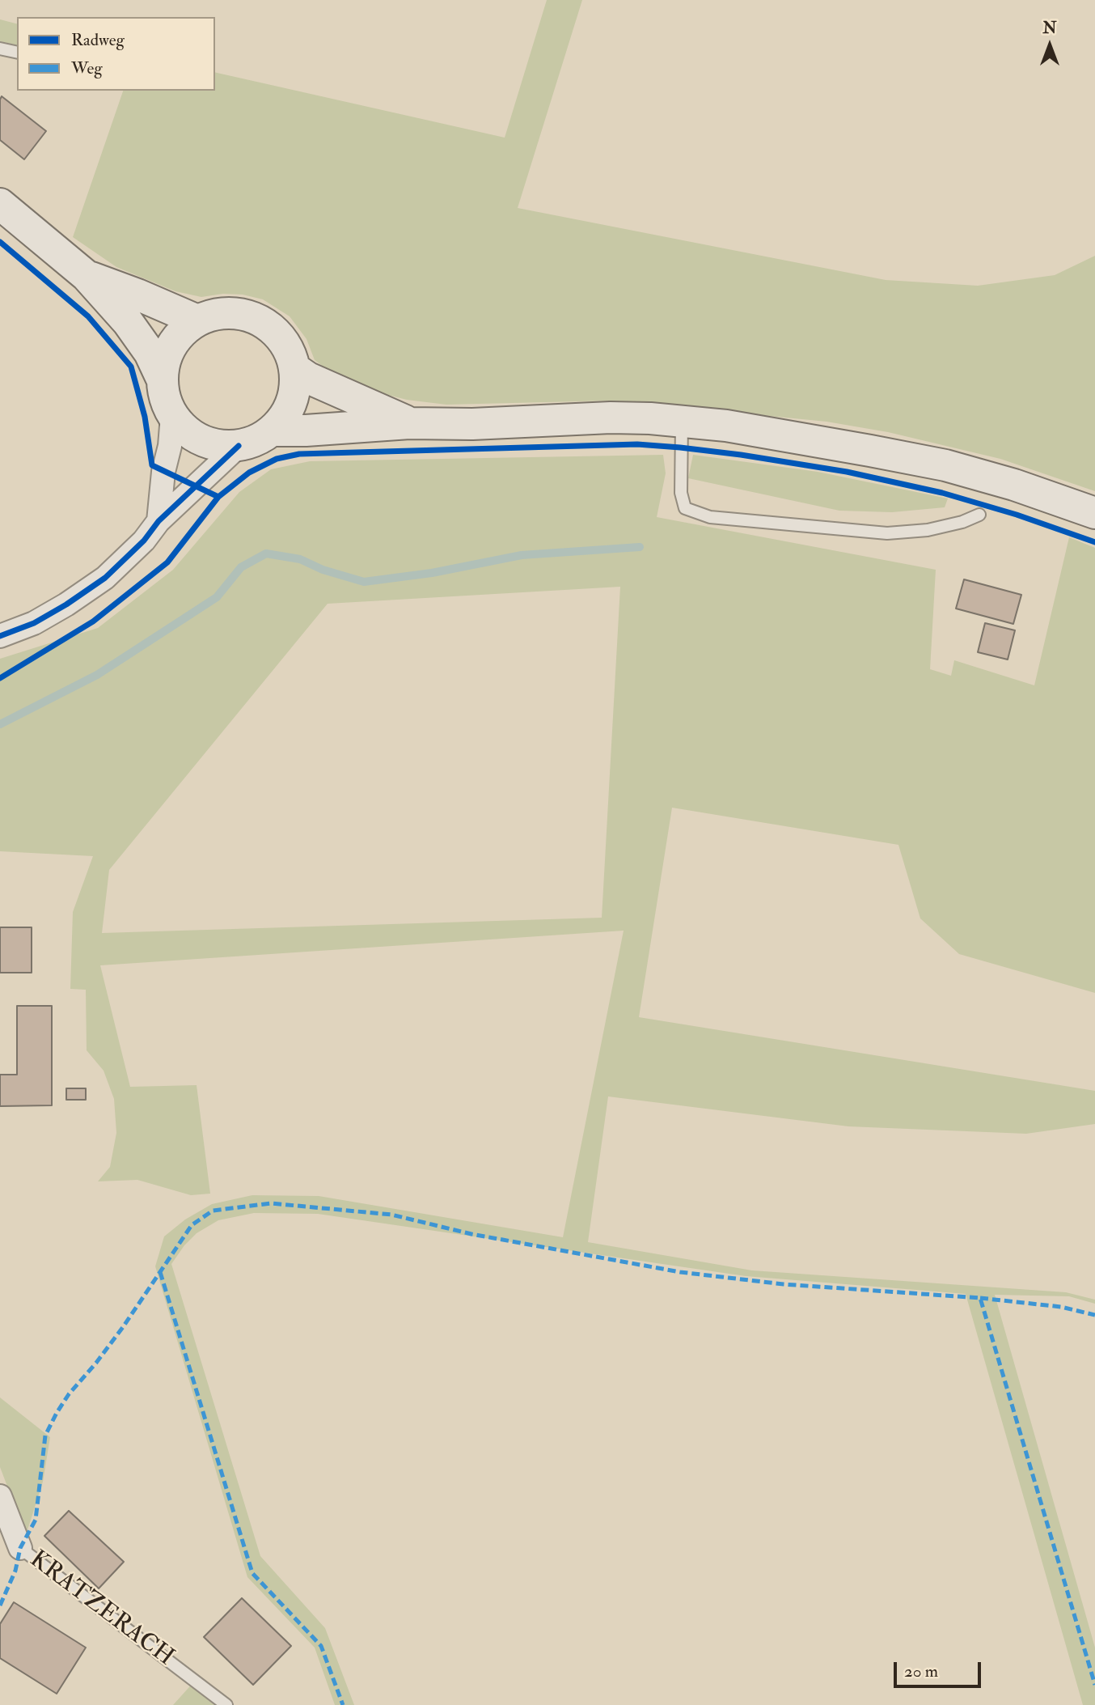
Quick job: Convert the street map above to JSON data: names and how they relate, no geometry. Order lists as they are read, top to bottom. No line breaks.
{"streets":{"street":["KRATZERACH"]},"legend":["Radweg","Weg"],"scale_bar":"20 m","north":"top"}
